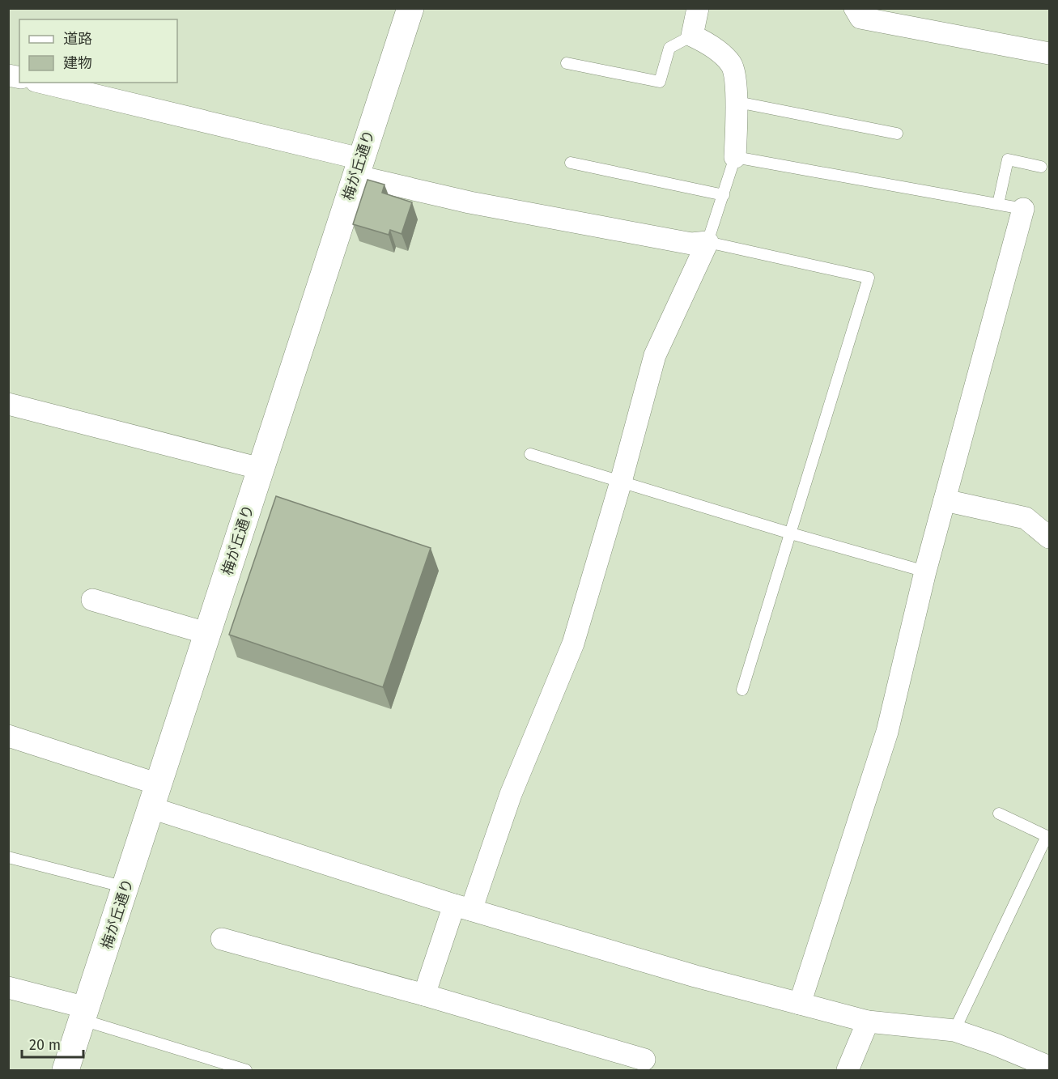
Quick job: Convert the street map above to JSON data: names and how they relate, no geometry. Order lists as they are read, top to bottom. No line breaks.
{"streets":{"street":["梅が丘通り"]},"legend":["道路","建物"],"scale_bar":"20 m"}
